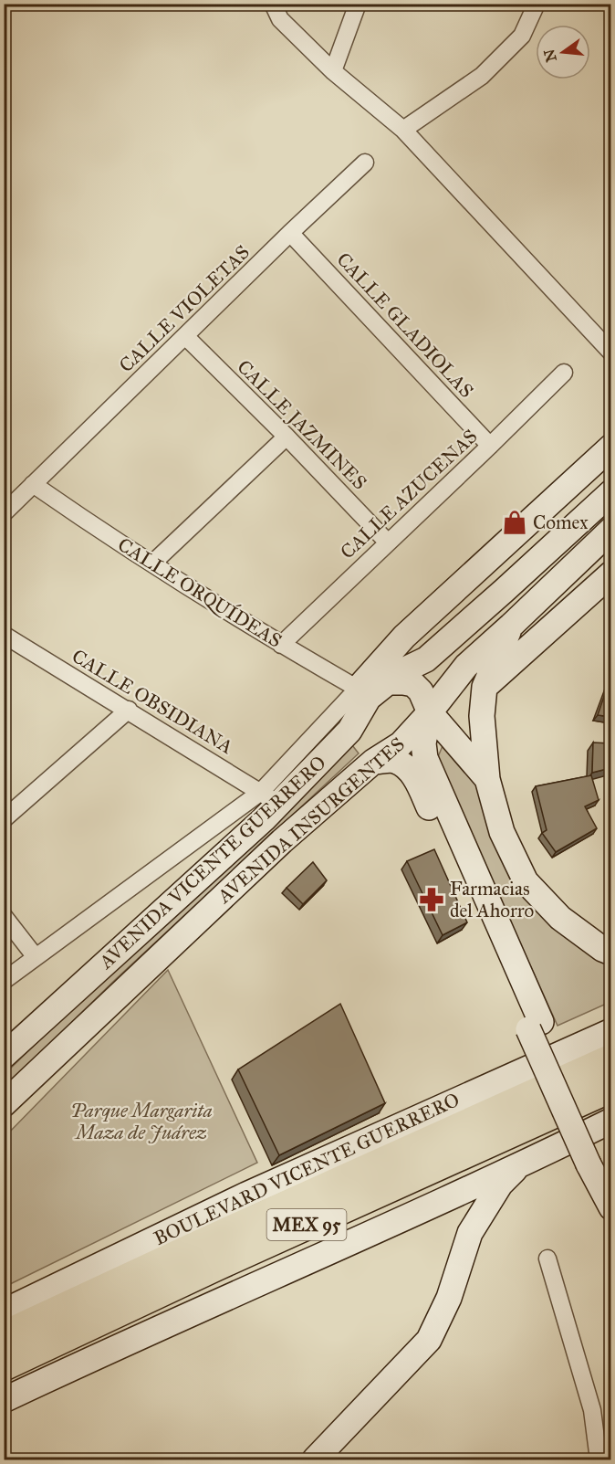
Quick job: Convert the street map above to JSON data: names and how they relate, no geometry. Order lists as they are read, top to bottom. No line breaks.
{"streets":{"highway":["BOULEVARD VICENTE GUERRERO","MEX 95"],"main road":["AVENIDA INSURGENTES","AVENIDA VICENTE GUERRERO"],"street":["CALLE VIOLETAS","CALLE GLADIOLAS","CALLE JAZMINES","CALLE AZUCENAS","CALLE ORQUÍDEAS","CALLE OBSIDIANA"]},"crossings":[["CALLE VIOLETAS","CALLE GLADIOLAS"],["CALLE VIOLETAS","CALLE JAZMINES"],["CALLE VIOLETAS","CALLE ORQUÍDEAS"],["CALLE GLADIOLAS","CALLE AZUCENAS"],["CALLE JAZMINES","CALLE AZUCENAS"],["CALLE AZUCENAS","CALLE ORQUÍDEAS"],["CALLE ORQUÍDEAS","AVENIDA VICENTE GUERRERO"],["CALLE OBSIDIANA","AVENIDA VICENTE GUERRERO"]],"parks":["Parque Margarita Maza de Juárez"],"places":{"shop":["Comex"],"pharmacy":["Farmacias del Ahorro"]},"north":"left"}
